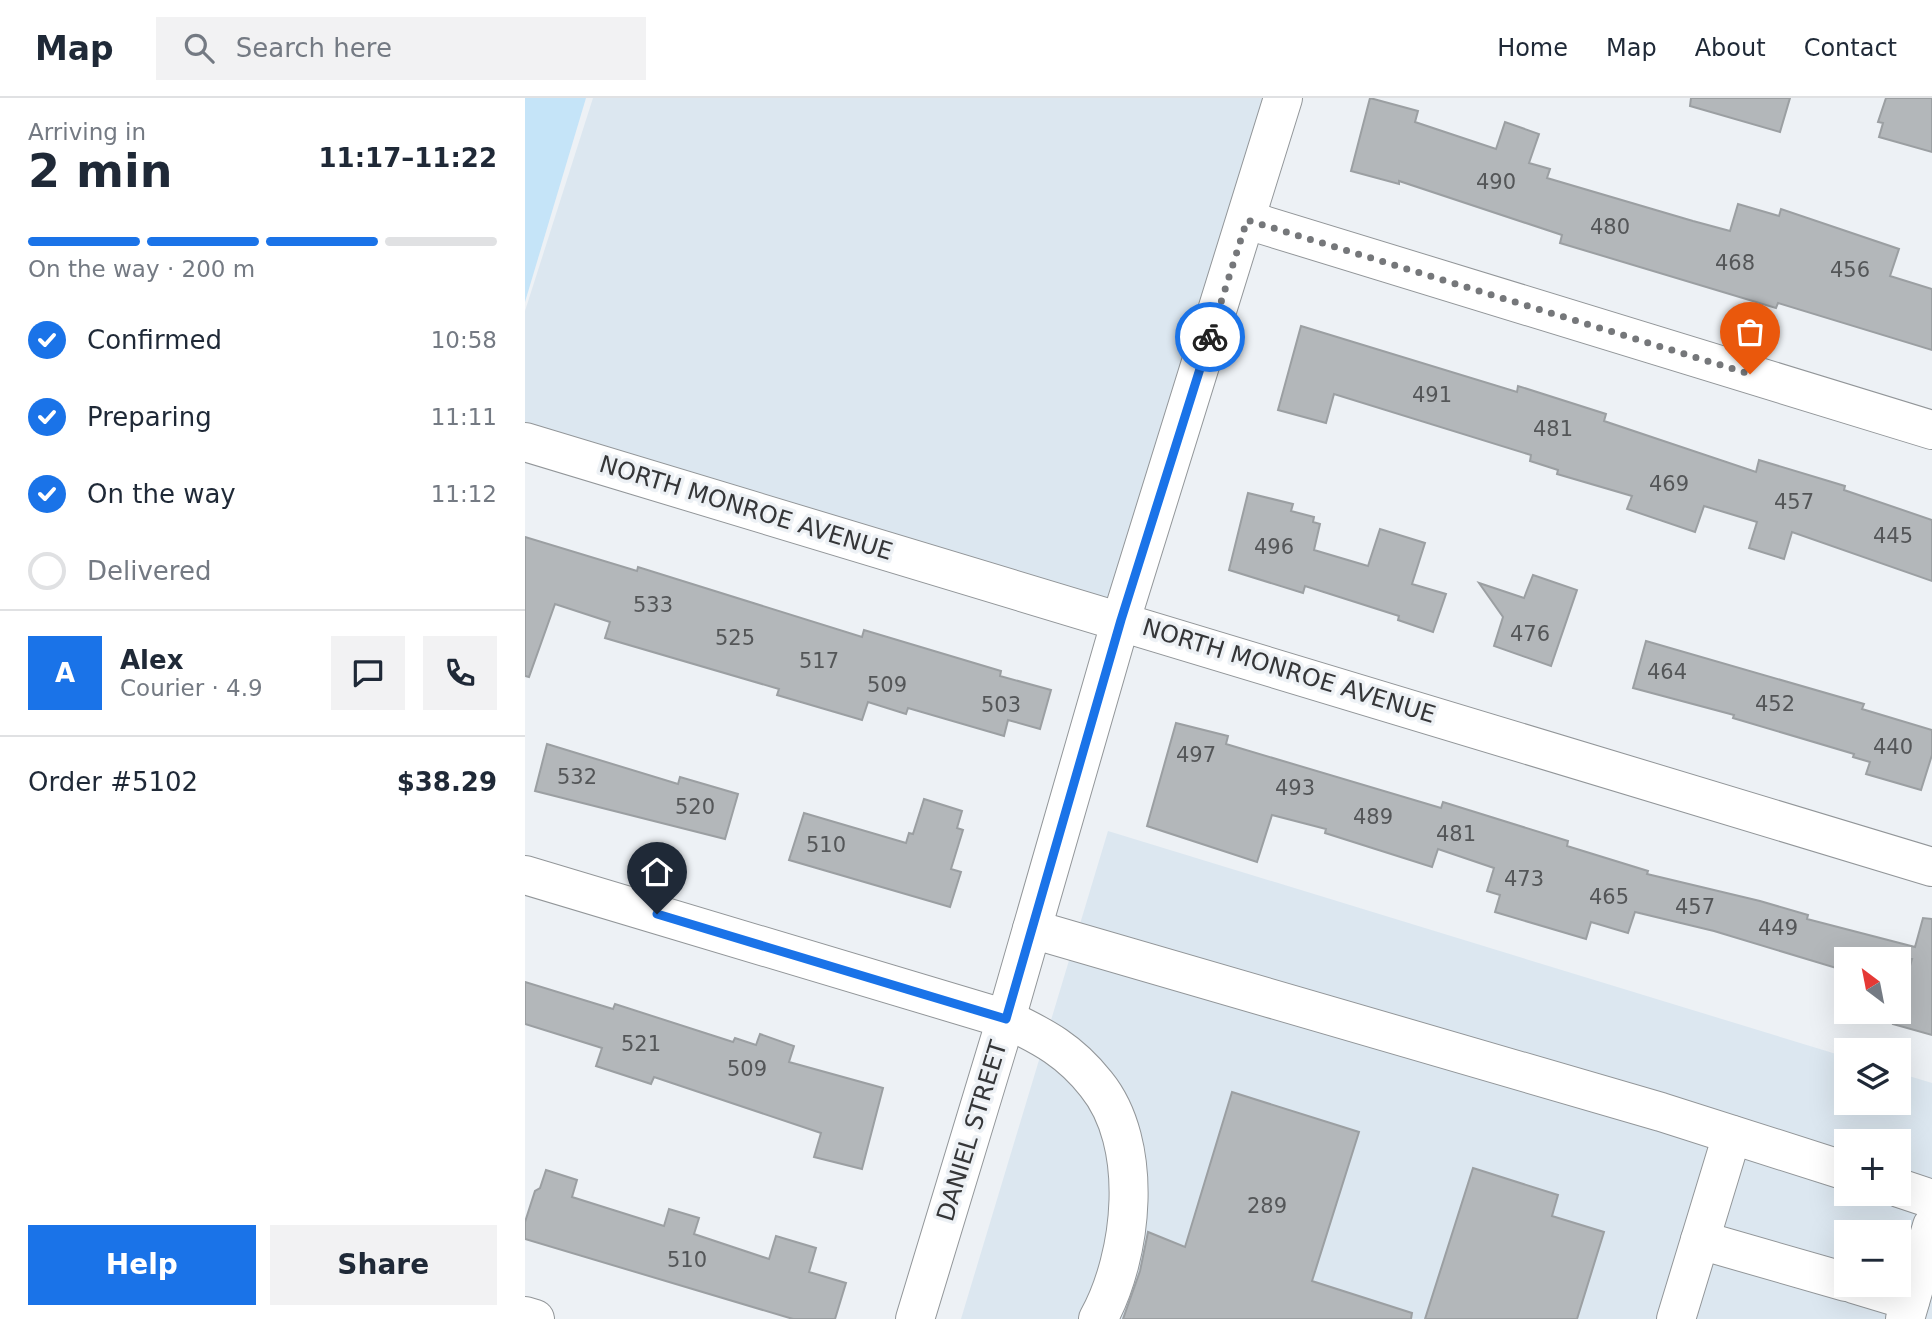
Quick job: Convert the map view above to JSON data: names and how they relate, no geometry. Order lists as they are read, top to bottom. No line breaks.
{"streets":{"street":["NORTH MONROE AVENUE","DANIEL STREET"]},"crossings":[["NORTH MONROE AVENUE","DANIEL STREET"]],"house_numbers":["490","480","468","456","491","481","469","457","445","496","533","476","525","517","464","509","452","503","440","497","532","493","520","489","481","510","473","465","457","449","521","509","289","510"],"north":"top left","page":{"header":"Map","search":"Search here","nav":["Home","Map","About","Contact"],"heading":["2 min","Arriving in","11:17–11:22"],"panel":["Alex","Courier · 4.9","Order #5102","$38.29"],"bar":"On the way · 200 m","list":[["Confirmed","10:58"],["Preparing","11:11"],["On the way","11:12"],"Delivered"],"round":"A","map_buttons":["+","−"],"buttons":["Help","Share"]}}
